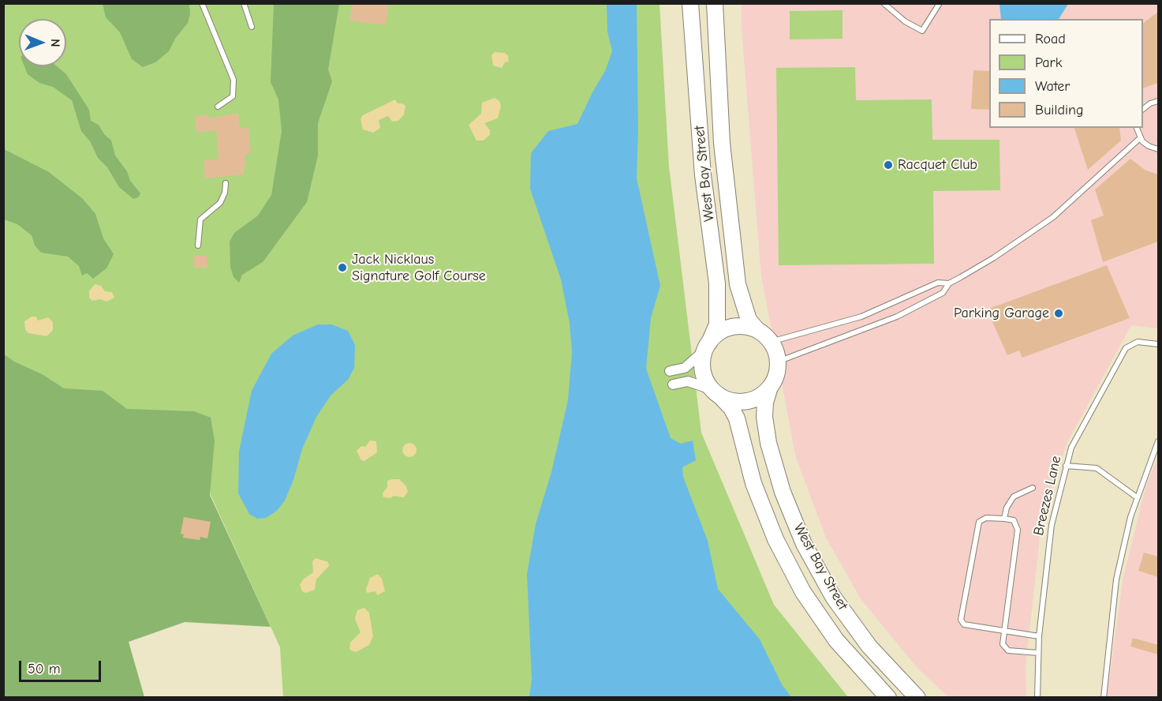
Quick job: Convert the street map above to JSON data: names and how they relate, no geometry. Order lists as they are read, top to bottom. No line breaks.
{"streets":{"main road":["West Bay Street"],"lane":["Breezes Lane"]},"places":["Racquet Club","Jack Nicklaus Signature Golf Course","Parking Garage"],"legend":["Road","Park","Water","Building"],"scale_bar":"50 m","north":"right"}
